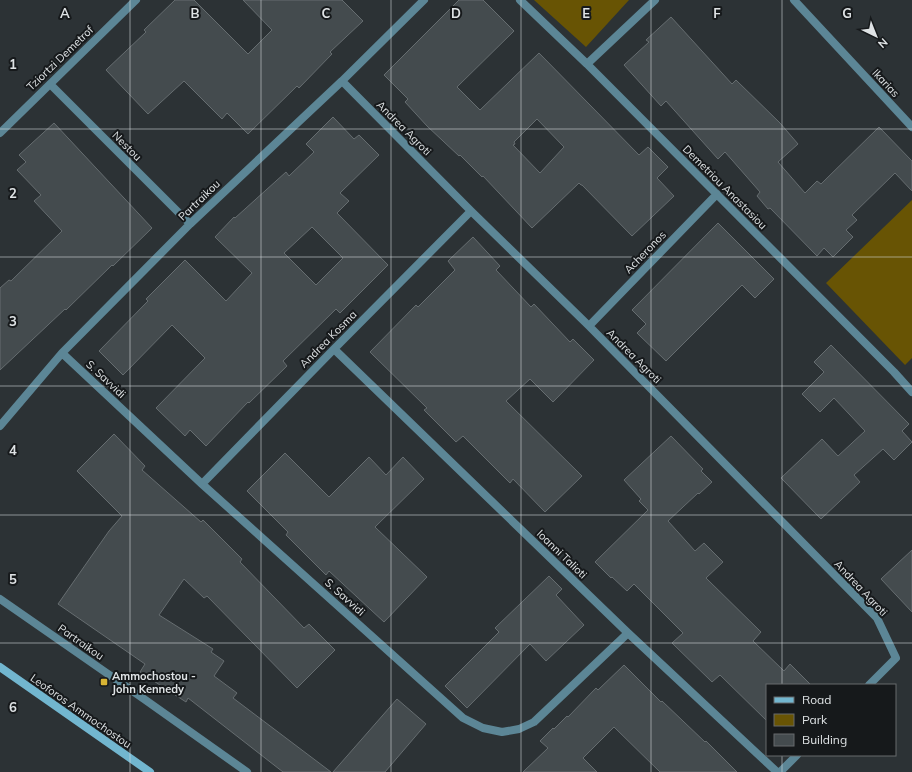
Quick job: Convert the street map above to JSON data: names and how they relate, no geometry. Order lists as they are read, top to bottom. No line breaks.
{"streets":{"main road":["Leoforos Ammochostou"],"street":["Tziortzi Demetrof","Ikarias","Andrea Agroti","Nestou","Demetriou Anastasiou","Partraikou","Acheronos","Andrea Kosma","S. Savvidi","Ioanni Talioti"]},"crossings":[["Tziortzi Demetrof","Nestou"],["Andrea Agroti","Partraikou"],["Andrea Agroti","Acheronos"],["Andrea Agroti","Andrea Kosma"],["Nestou","Partraikou"],["Demetriou Anastasiou","Acheronos"],["Partraikou","S. Savvidi"],["Andrea Kosma","S. Savvidi"],["Andrea Kosma","Ioanni Talioti"],["S. Savvidi","Ioanni Talioti"]],"places":{"transit":["Ammochostou - John Kennedy"]},"legend":["Road","Park","Building"],"north":"bottom right","grid":{"columns":["A","B","C","D","E","F","G"],"rows":["1","2","3","4","5","6"]}}
